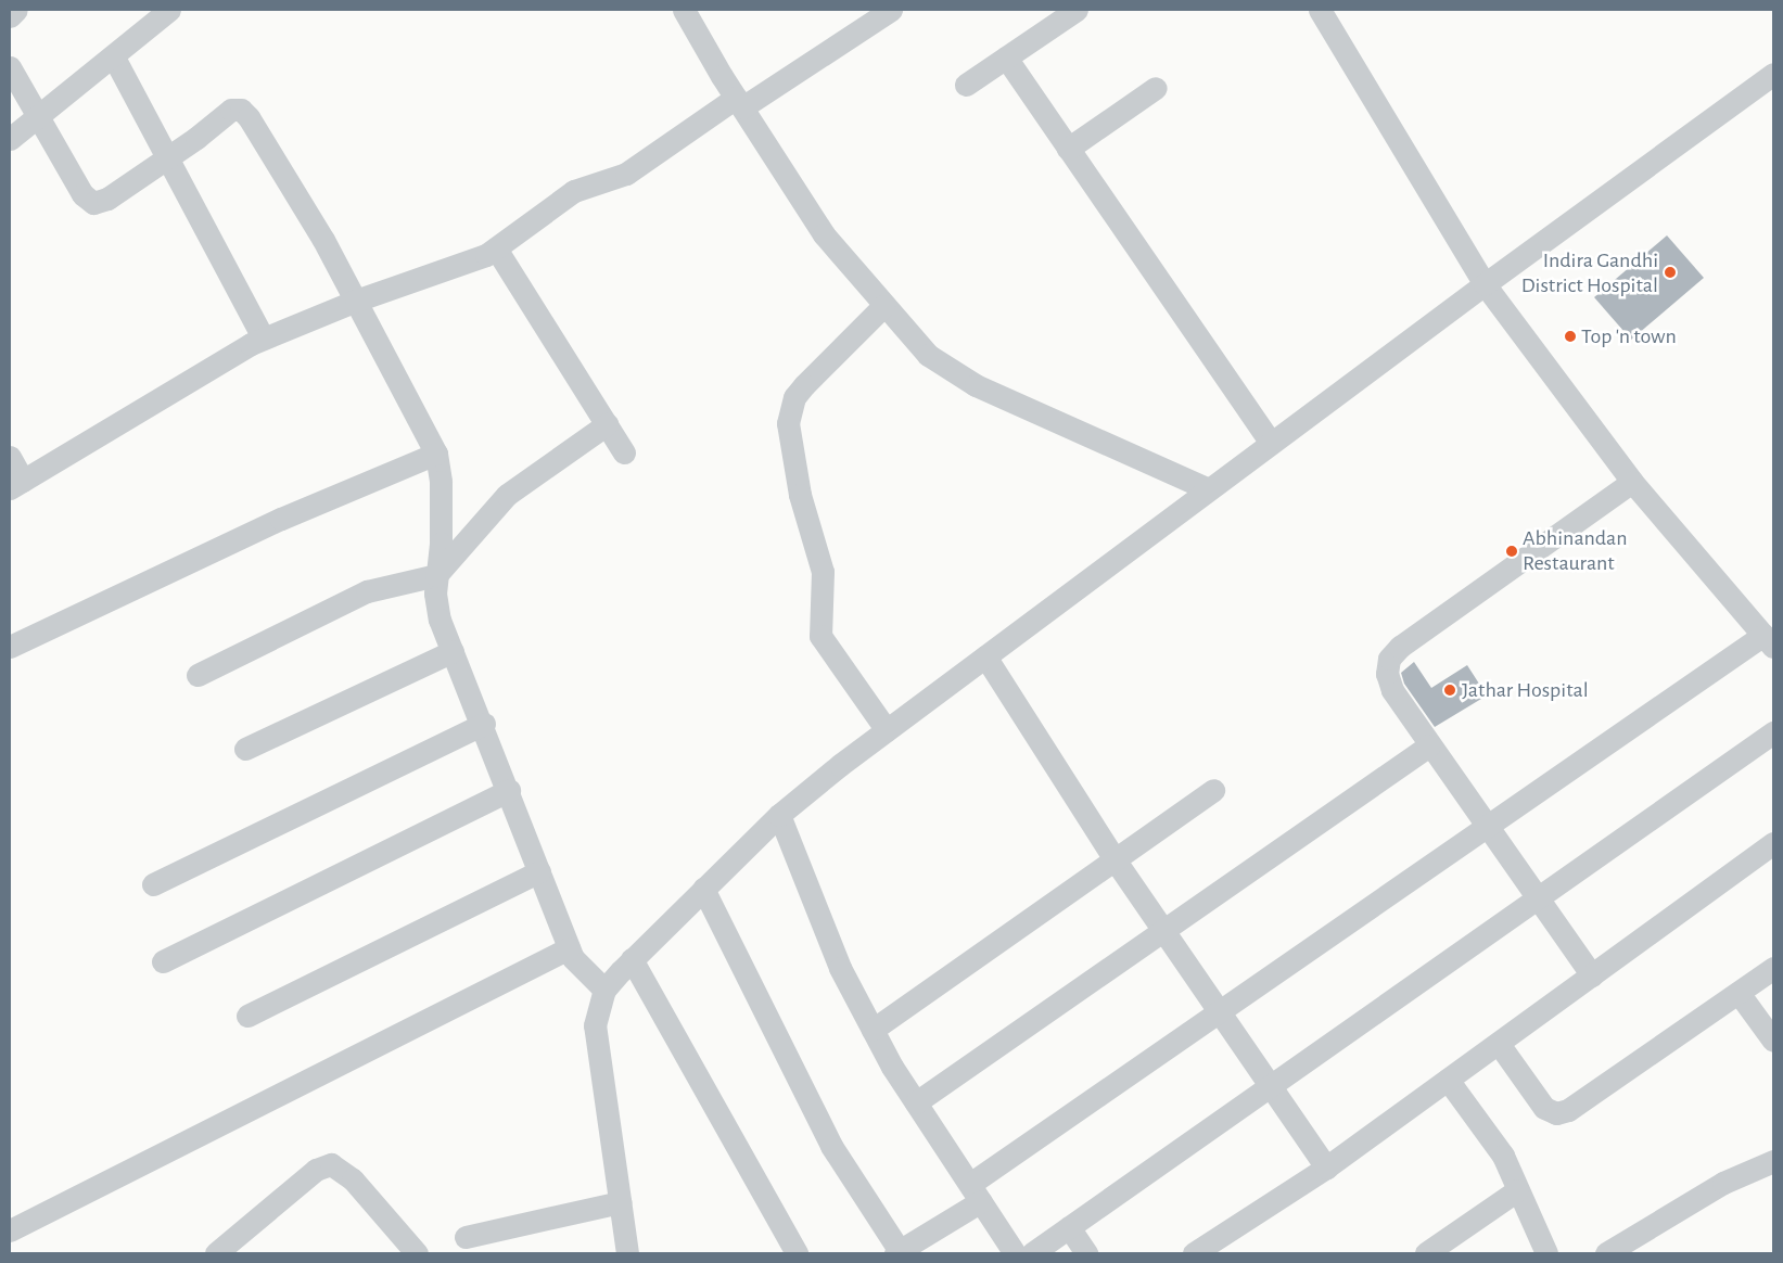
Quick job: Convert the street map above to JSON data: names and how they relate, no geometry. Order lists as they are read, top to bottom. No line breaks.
{"places":["Indira Gandhi District Hospital","Top 'n town","Abhinandan Restaurant","Jathar Hospital"]}
